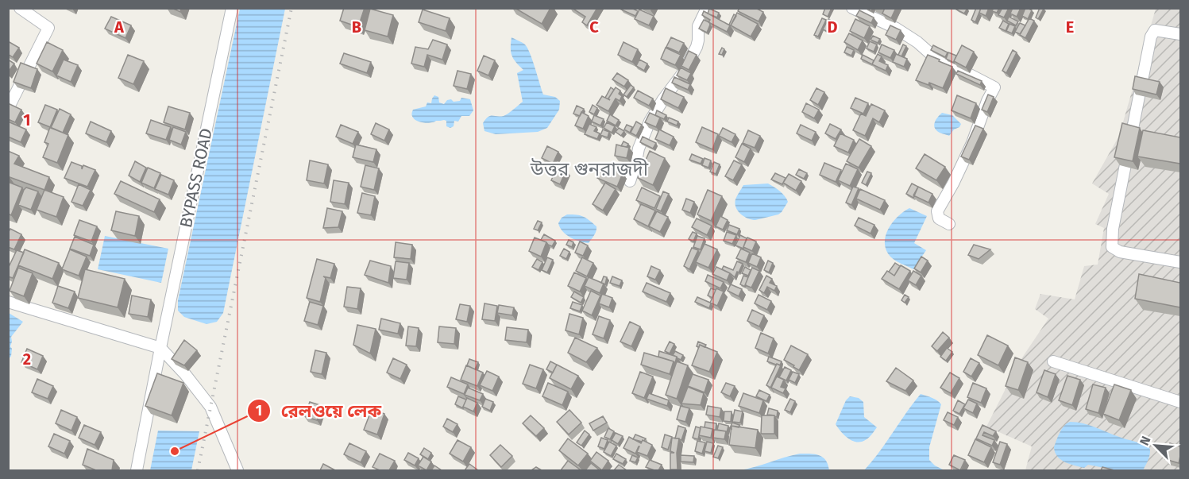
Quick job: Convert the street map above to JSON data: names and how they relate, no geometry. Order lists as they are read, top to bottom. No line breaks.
{"streets":{"street":["BYPASS ROAD"]},"districts":["উত্তর গুনরাজদী"],"places":["রেলওয়ে লেক"],"north":"top left","grid":{"columns":["A","B","C","D","E"],"rows":["1","2"]}}
